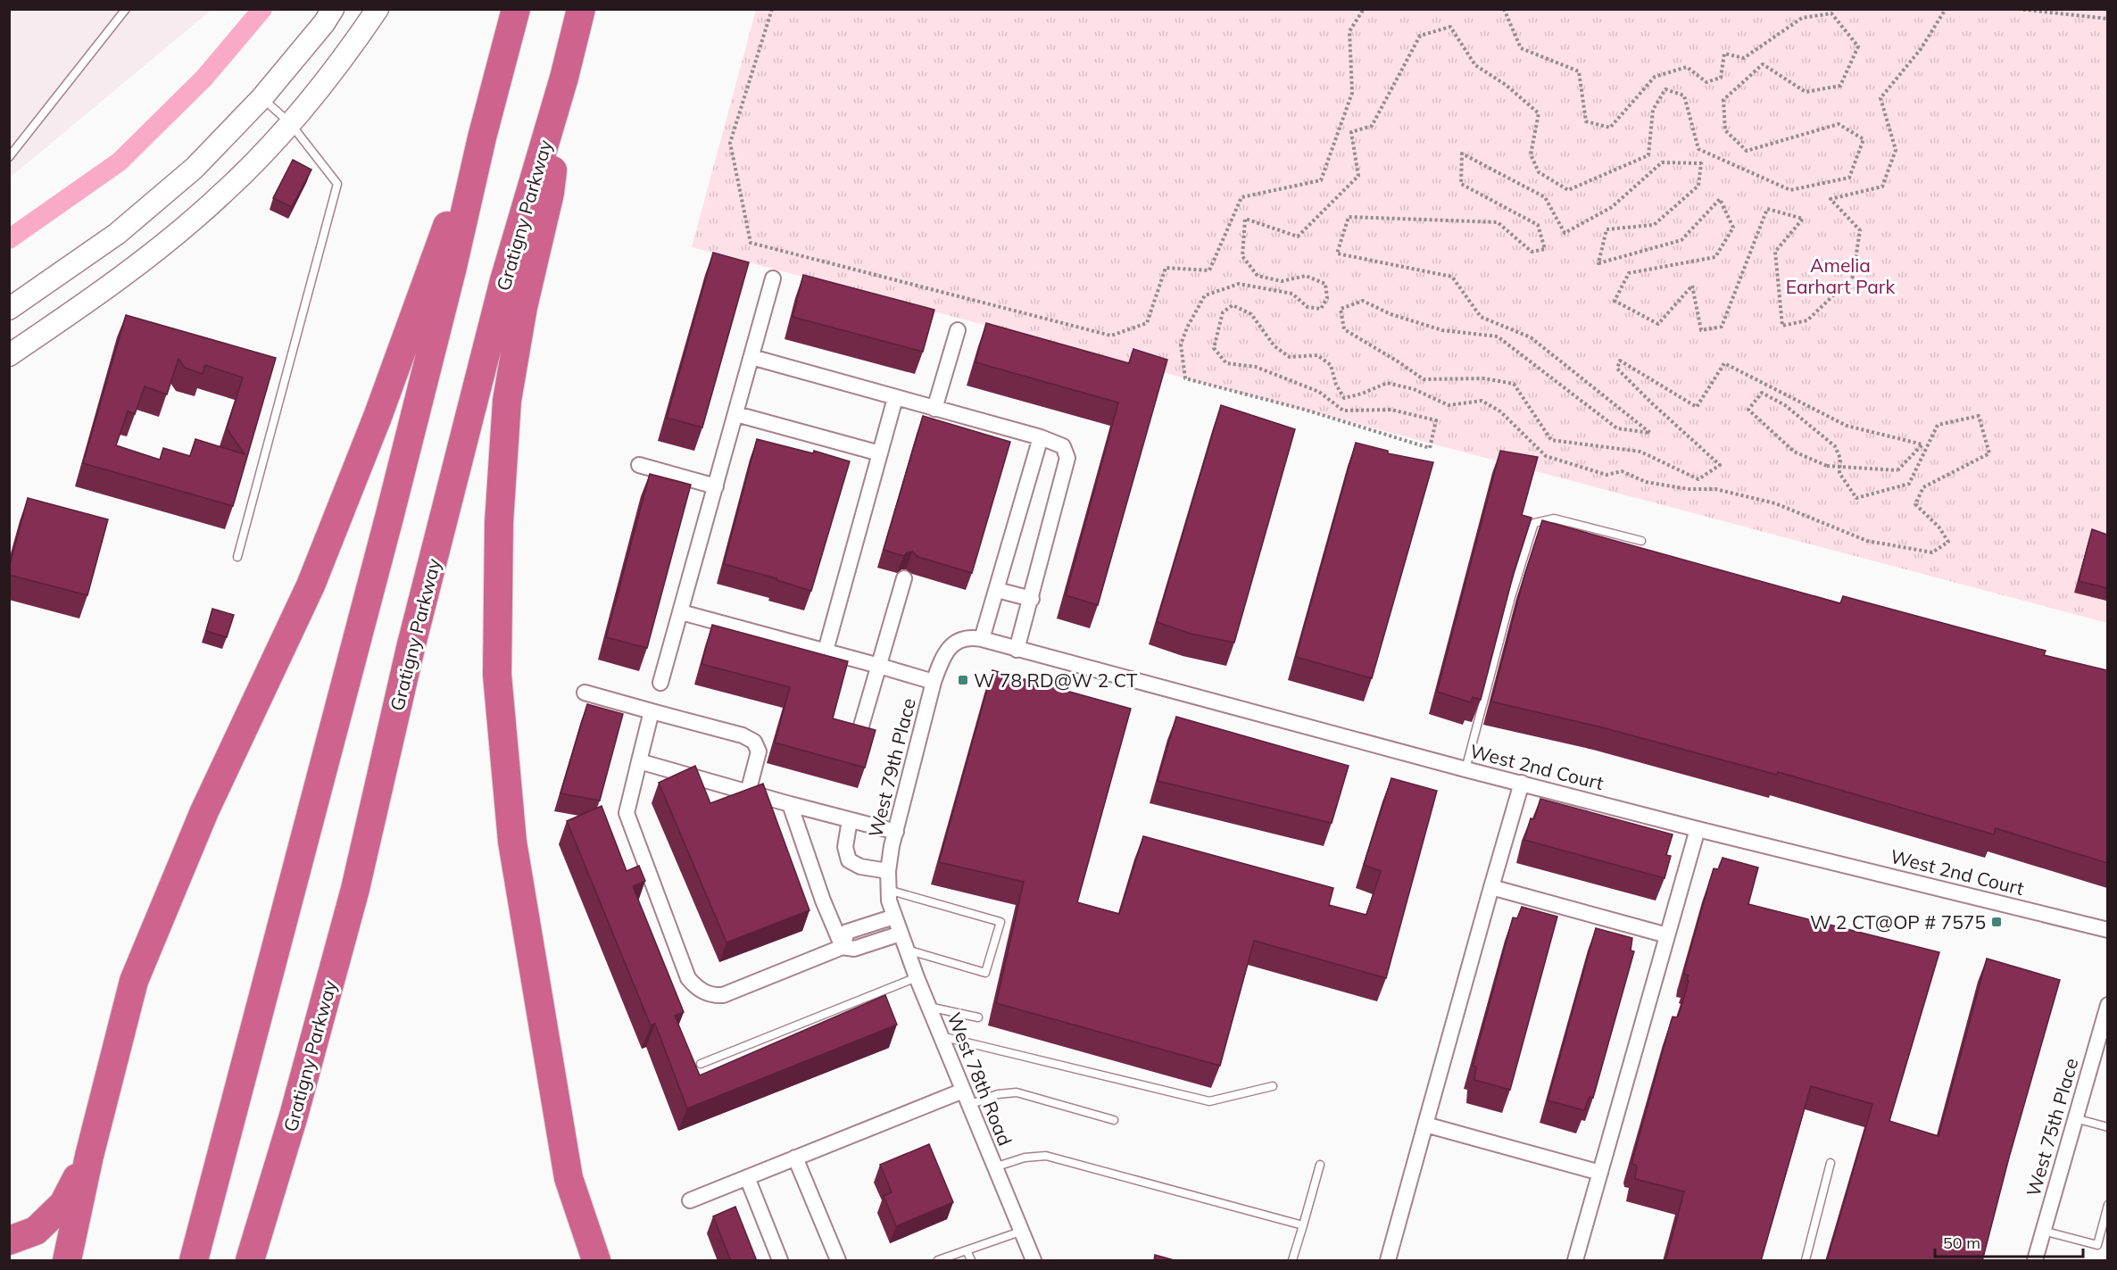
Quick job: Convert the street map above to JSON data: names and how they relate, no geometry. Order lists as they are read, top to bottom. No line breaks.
{"streets":{"highway":["Gratigny Parkway"],"street":["West 2nd Court","West 79th Place","West 78th Road","West 75th Place"]},"crossings":[["West 2nd Court","West 79th Place"],["West 79th Place","West 78th Road"]],"parks":["Amelia Earhart Park"],"places":{"transit":["W 78 RD@W 2 CT","W 2 CT@OP # 7575"]},"scale_bar":"50 m"}
